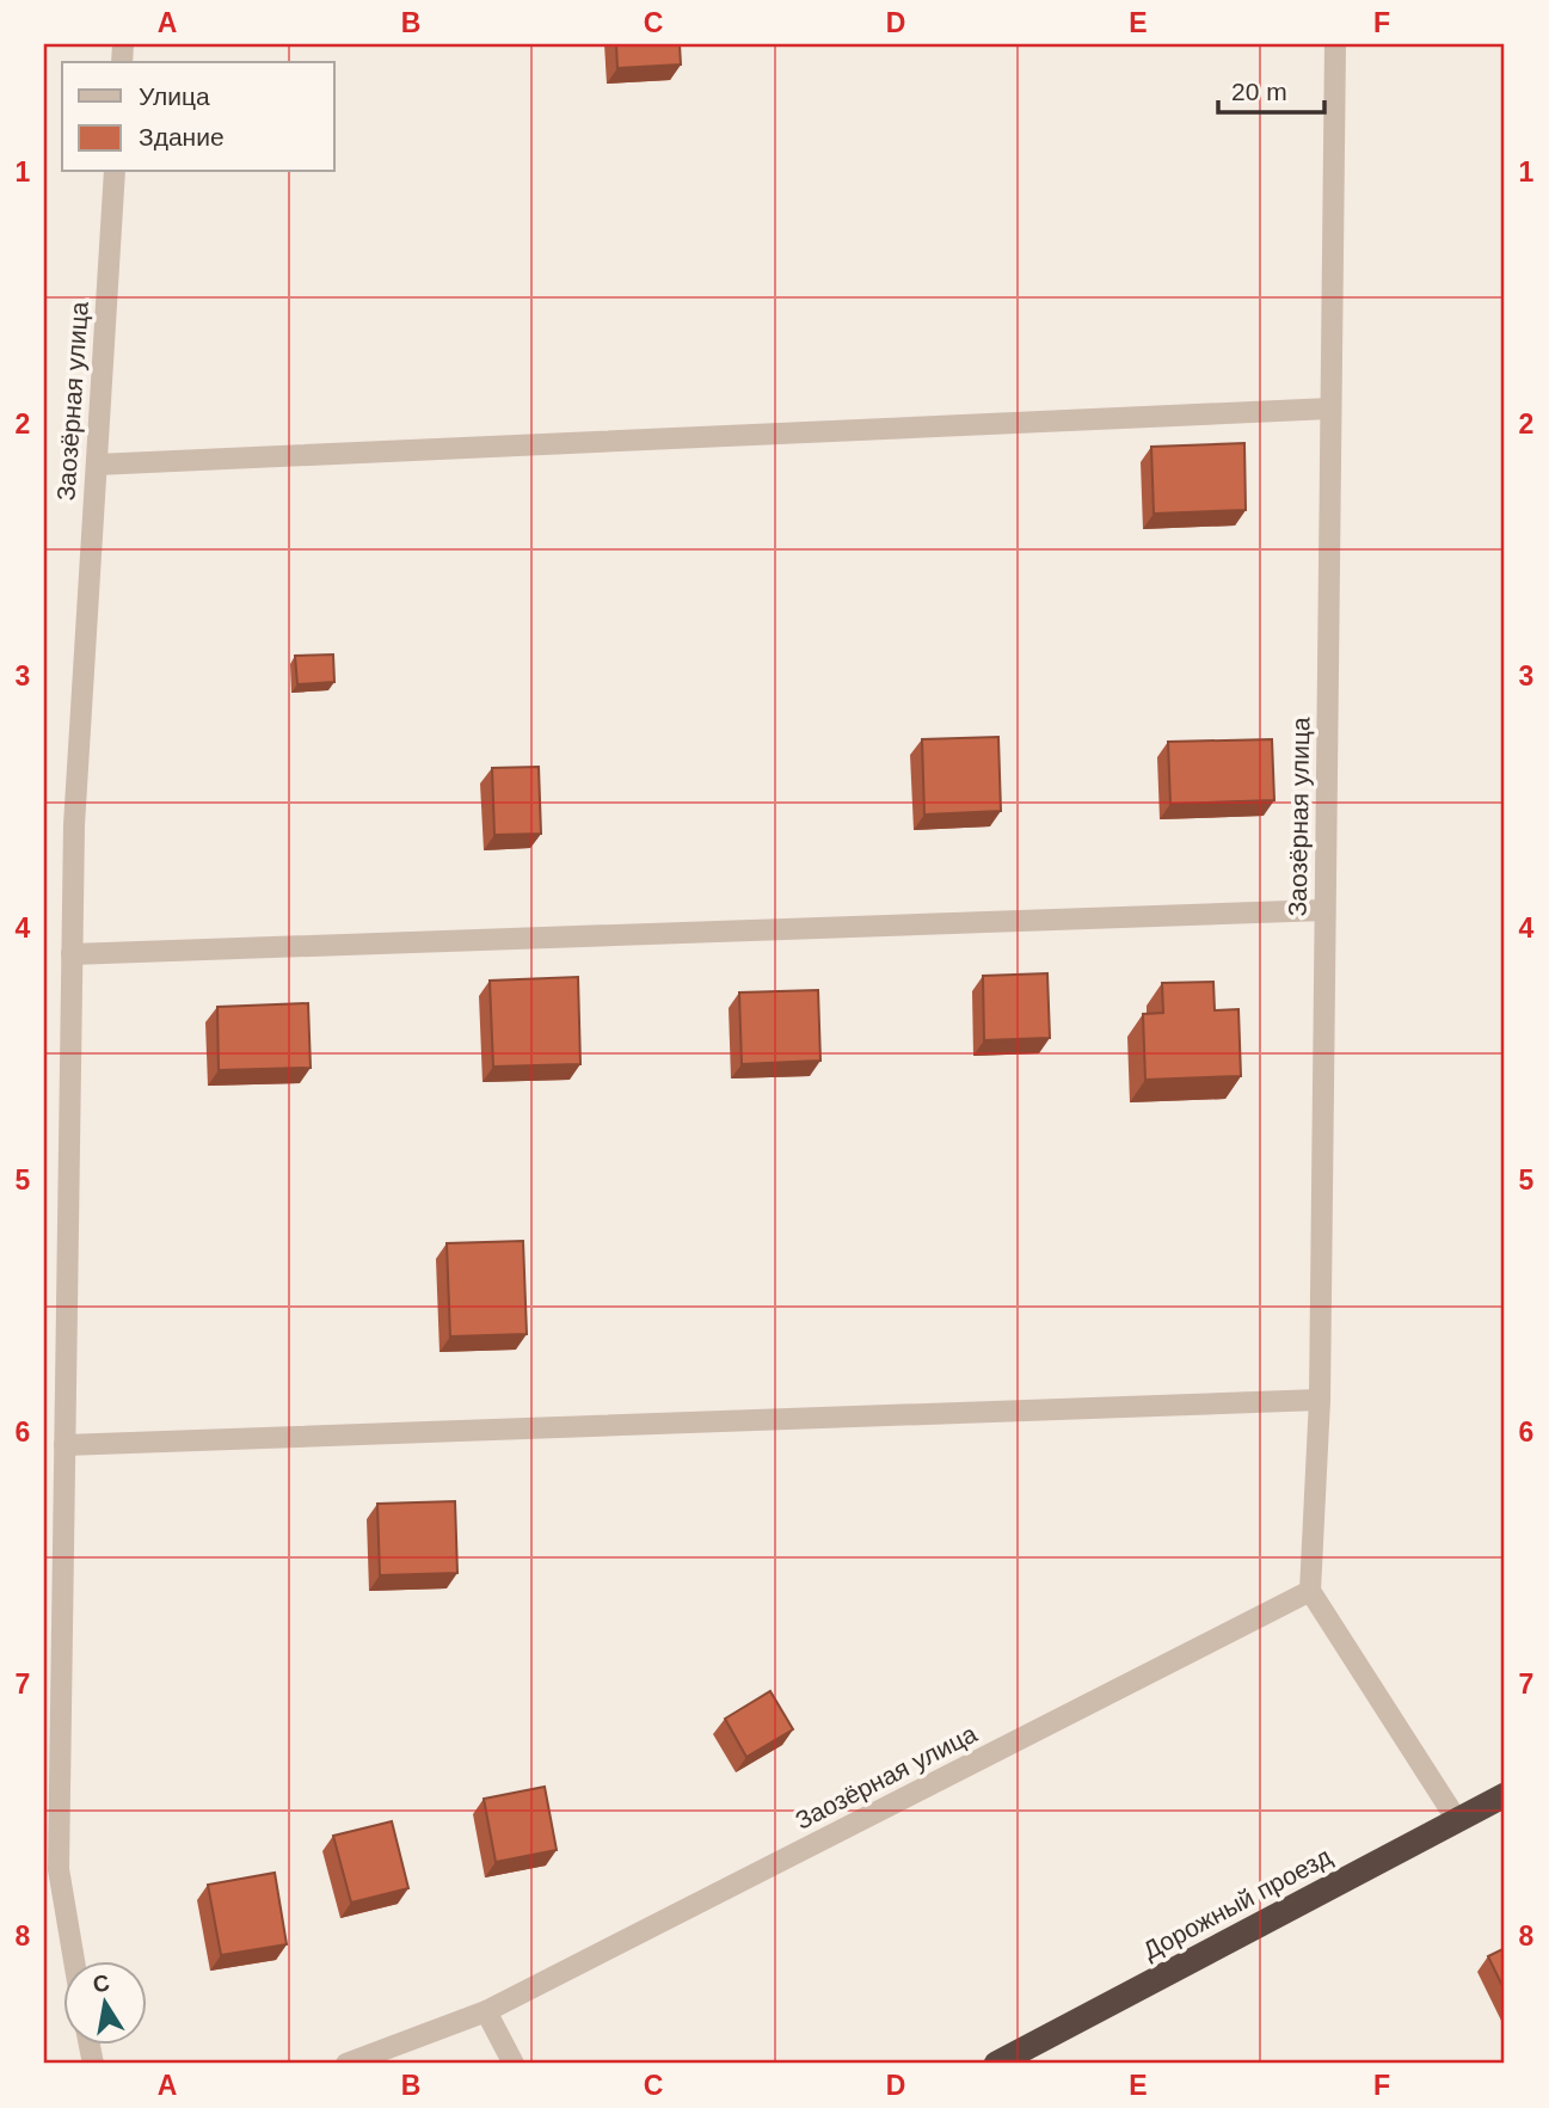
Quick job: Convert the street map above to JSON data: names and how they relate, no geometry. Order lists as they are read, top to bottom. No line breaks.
{"streets":{"highway":["Дорожный проезд"],"street":["Заозёрная улица"]},"legend":["Улица","Здание"],"scale_bar":"20 m","north":"top","grid":{"columns":["A","B","C","D","E","F"],"rows":["1","2","3","4","5","6","7","8"]}}
